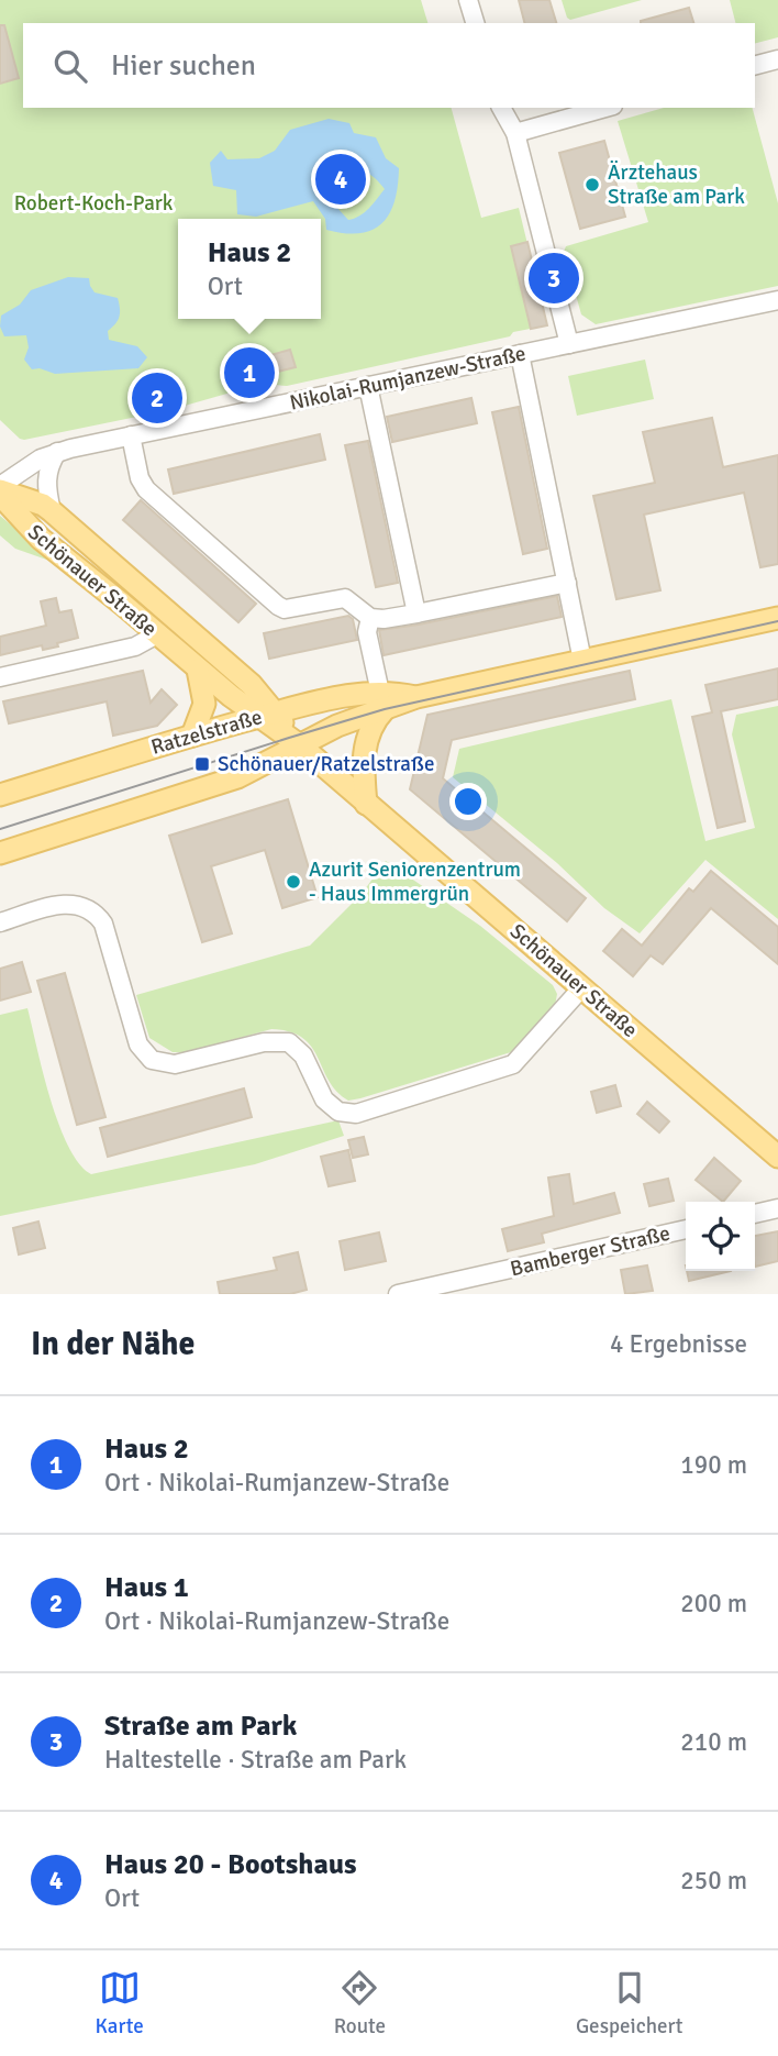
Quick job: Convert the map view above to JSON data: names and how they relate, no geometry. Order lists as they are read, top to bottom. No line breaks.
{"streets":{"main road":["Schönauer Straße","Ratzelstraße"],"street":["Nikolai-Rumjanzew-Straße","Bamberger Straße"]},"crossings":[["Nikolai-Rumjanzew-Straße","Schönauer Straße"],["Schönauer Straße","Ratzelstraße"]],"parks":["Robert-Koch-Park"],"places":{"other":["Ärztehaus Straße am Park","Azurit Seniorenzentrum - Haus Immergrün"],"transit":["Schönauer/Ratzelstraße"]},"page":{"search":"Hier suchen","pins":["4","3","1","2"],"popup":["Haus 2","Ort"],"heading":["In der Nähe","4 Ergebnisse"],"list":[{"mark":"1","name":"Haus 2","note":"Ort · Nikolai-Rumjanzew-Straße","value":"190 m"},{"mark":"2","name":"Haus 1","note":"Ort · Nikolai-Rumjanzew-Straße","value":"200 m"},{"mark":"3","name":"Straße am Park","note":"Haltestelle · Straße am Park","value":"210 m"},{"mark":"4","name":"Haus 20 - Bootshaus","note":"Ort","value":"250 m"}],"nav":["Karte","Route","Gespeichert"]}}
